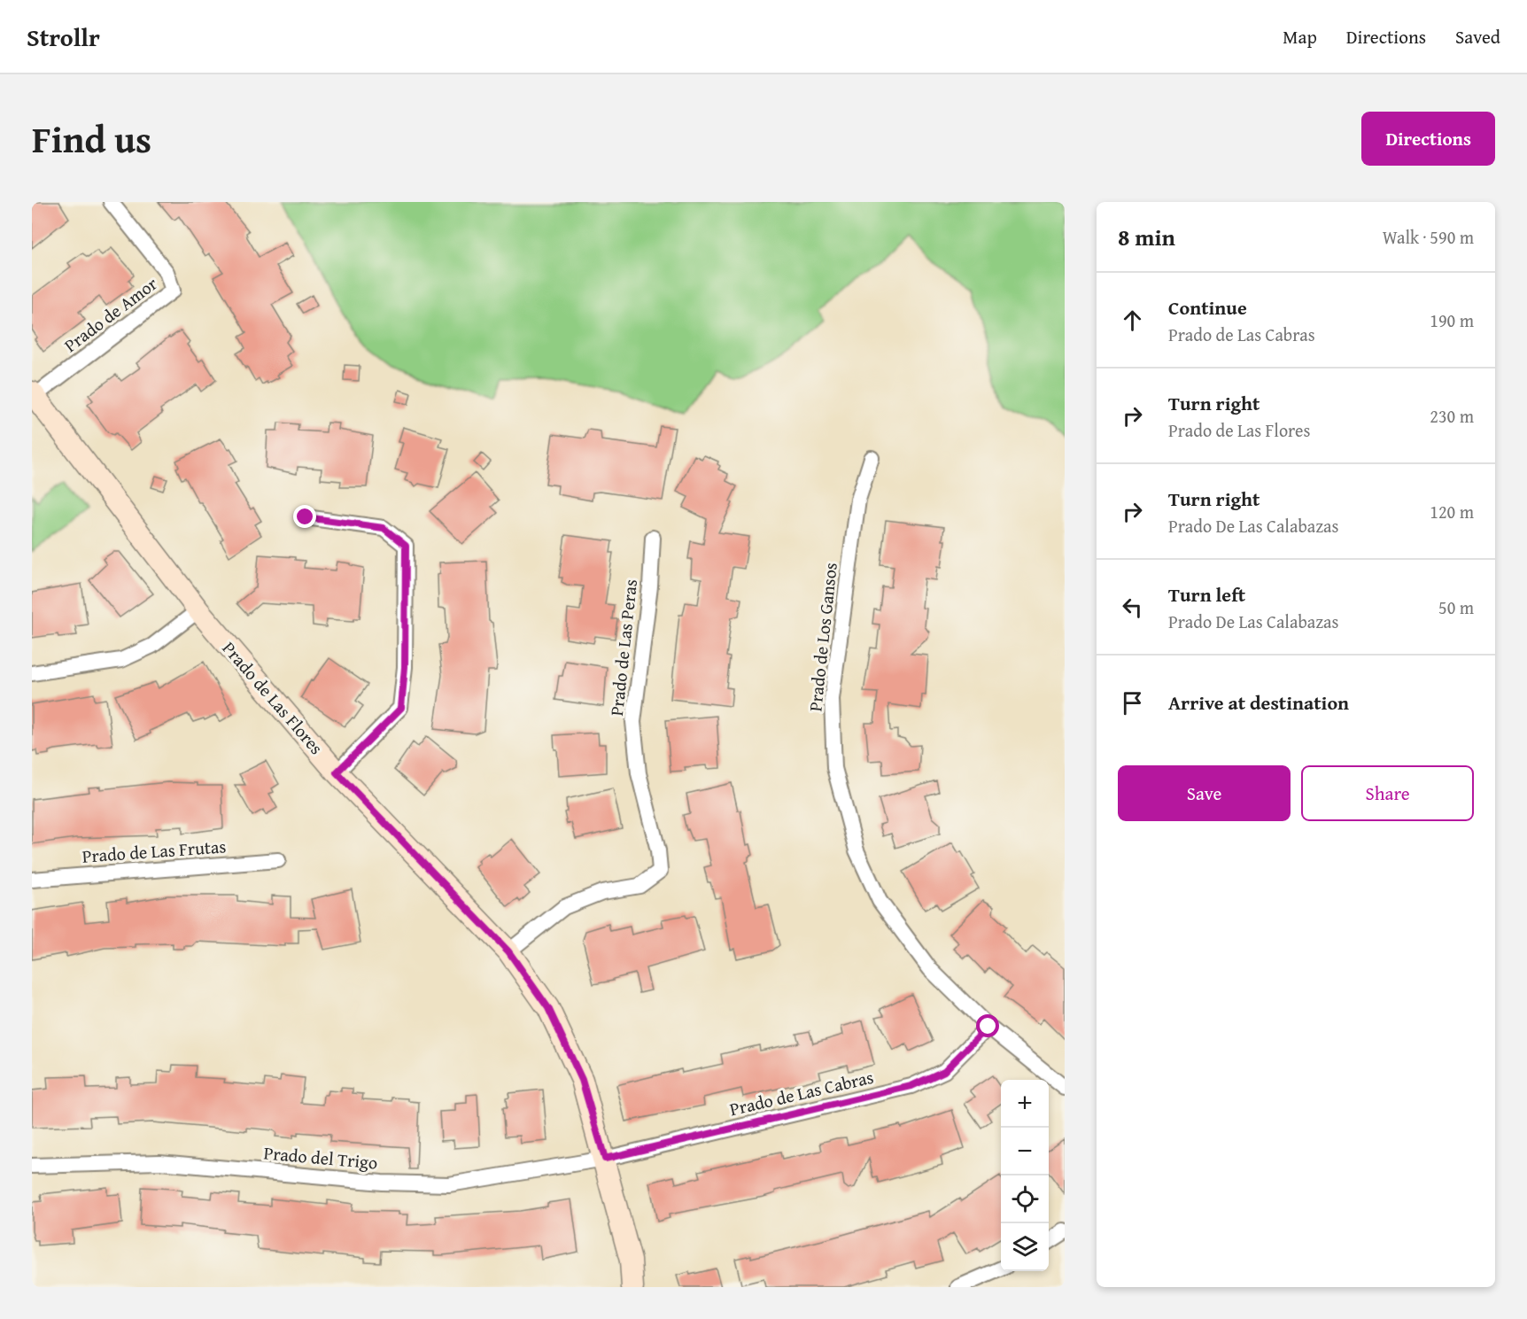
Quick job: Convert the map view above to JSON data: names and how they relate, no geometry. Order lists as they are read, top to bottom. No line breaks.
{"streets":{"street":["Prado de Amor","Prado de Los Gansos","Prado de Las Peras","Prado de Las Flores","Prado de Las Frutas","Prado de Las Cabras","Prado del Trigo"]},"crossings":[["Prado de Amor","Prado de Las Flores"],["Prado de Los Gansos","Prado de Las Cabras"],["Prado de Las Peras","Prado de Las Flores"],["Prado de Las Flores","Prado de Las Cabras"],["Prado de Las Flores","Prado del Trigo"],["Prado de Las Cabras","Prado del Trigo"]],"page":{"header":"Strollr","nav":["Map","Directions","Saved"],"title":"Find us","buttons":["Directions",["Save","Share"]],"heading":["8 min","Walk · 590 m"],"list":[["Continue","Prado de Las Cabras","190 m"],["Turn right","Prado de Las Flores","230 m"],["Turn right","Prado De Las Calabazas","120 m"],["Turn left","Prado De Las Calabazas","50 m"],"Arrive at destination"],"map_buttons":["+","−"]}}
